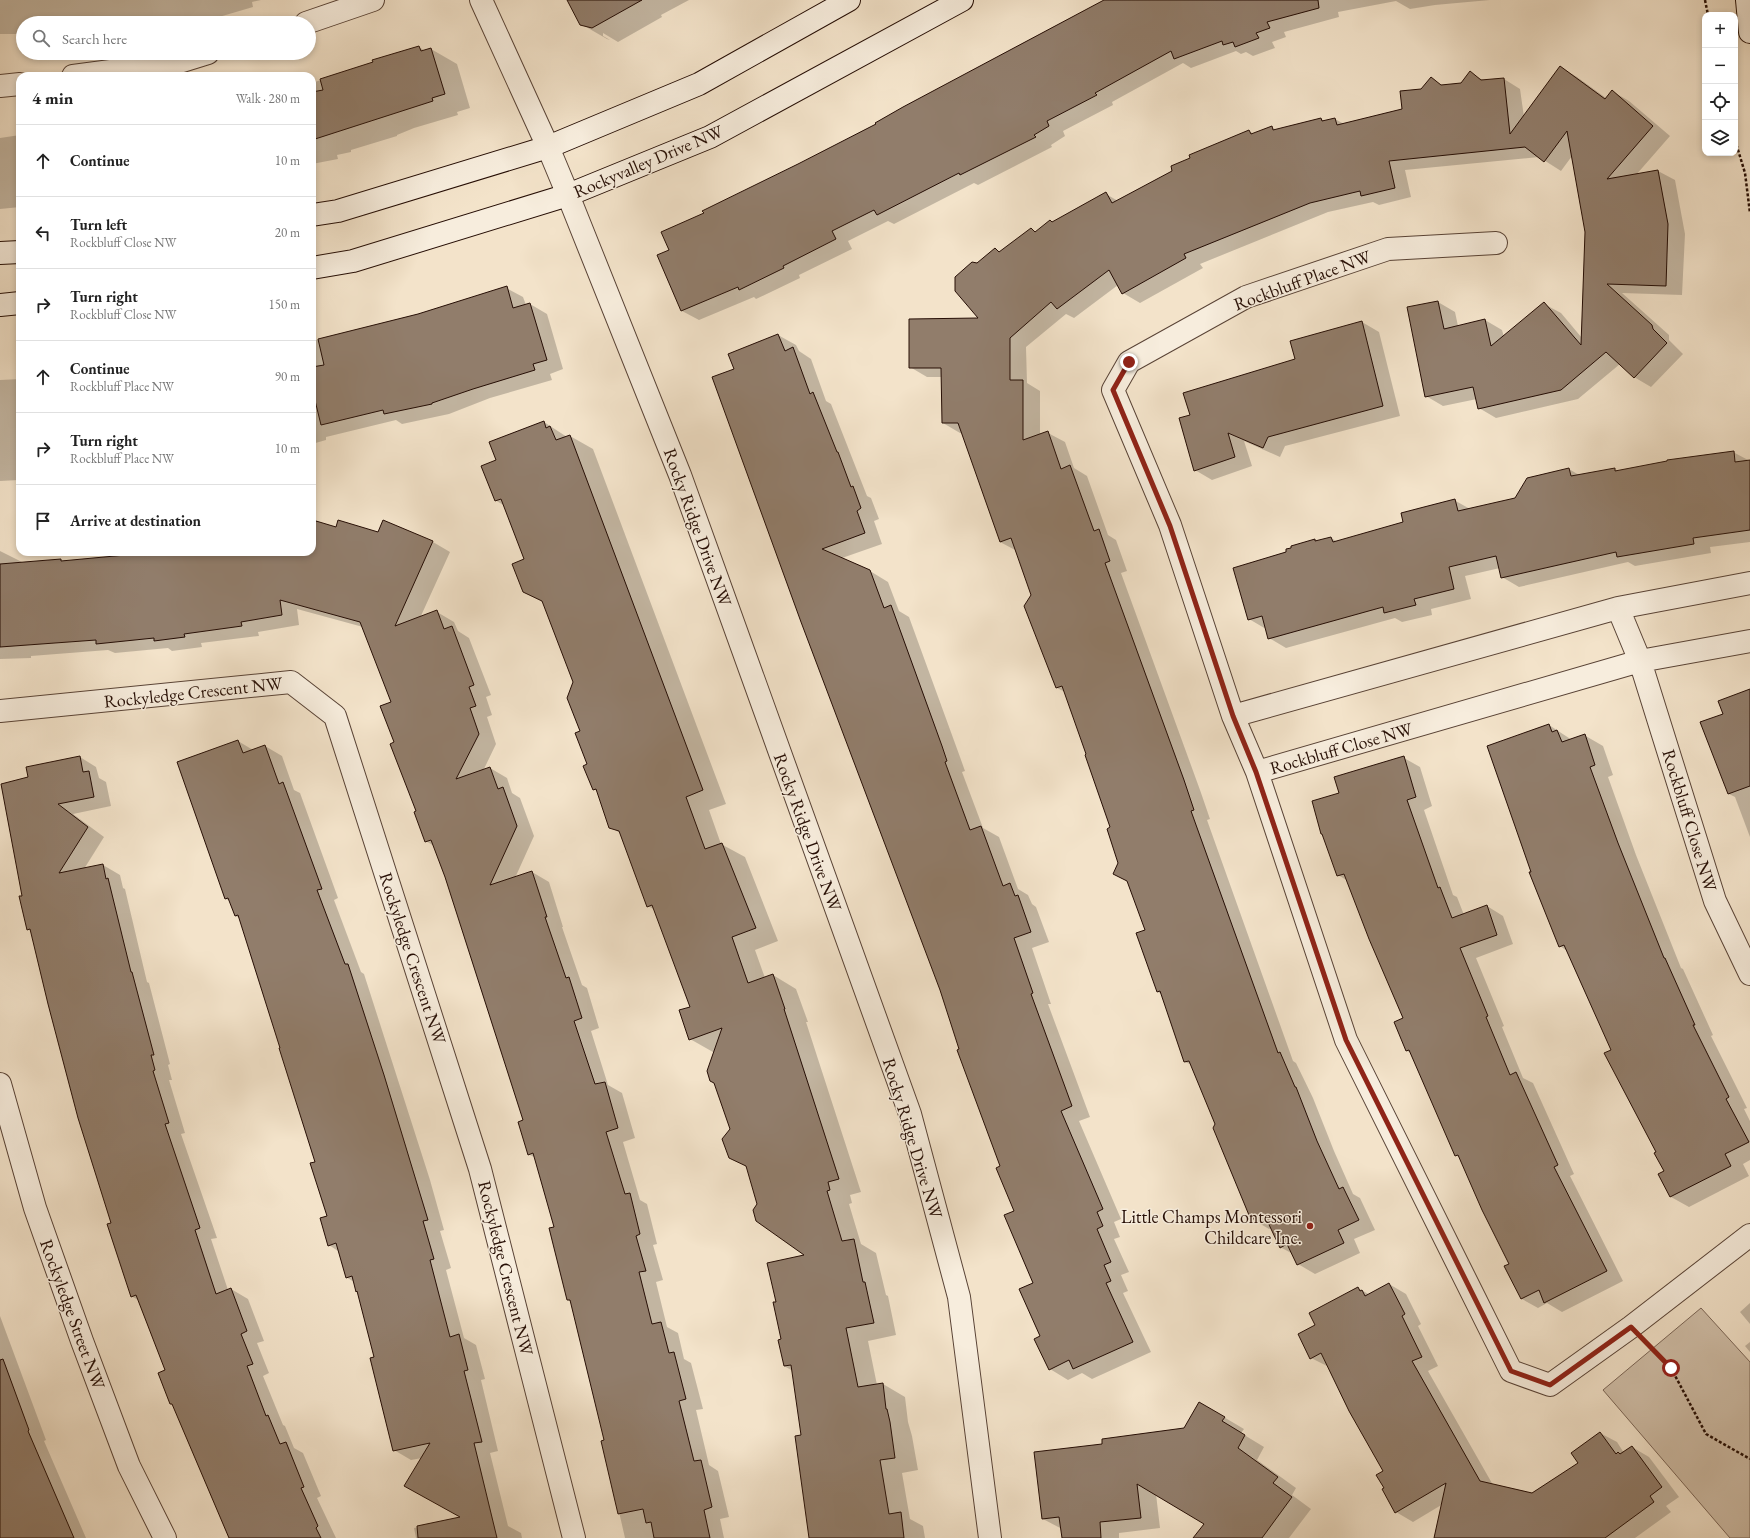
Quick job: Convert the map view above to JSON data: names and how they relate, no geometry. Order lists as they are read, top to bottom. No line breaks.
{"streets":{"street":["Rockyvalley Drive NW","Rockbluff Place NW","Rocky Ridge Drive NW","Rockyledge Crescent NW","Rockbluff Close NW","Rockyledge Street NW"]},"crossings":[["Rockyvalley Drive NW","Rocky Ridge Drive NW"],["Rockbluff Place NW","Rockbluff Close NW"]],"places":["Little Champs Montessori Childcare Inc."],"page":{"map_buttons":["+","−"],"search":"Search here","heading":["4 min","Walk · 280 m"],"list":[["Continue","10 m"],["Turn left","Rockbluff Close NW","20 m"],["Turn right","Rockbluff Close NW","150 m"],["Continue","Rockbluff Place NW","90 m"],["Turn right","Rockbluff Place NW","10 m"],"Arrive at destination"]}}
